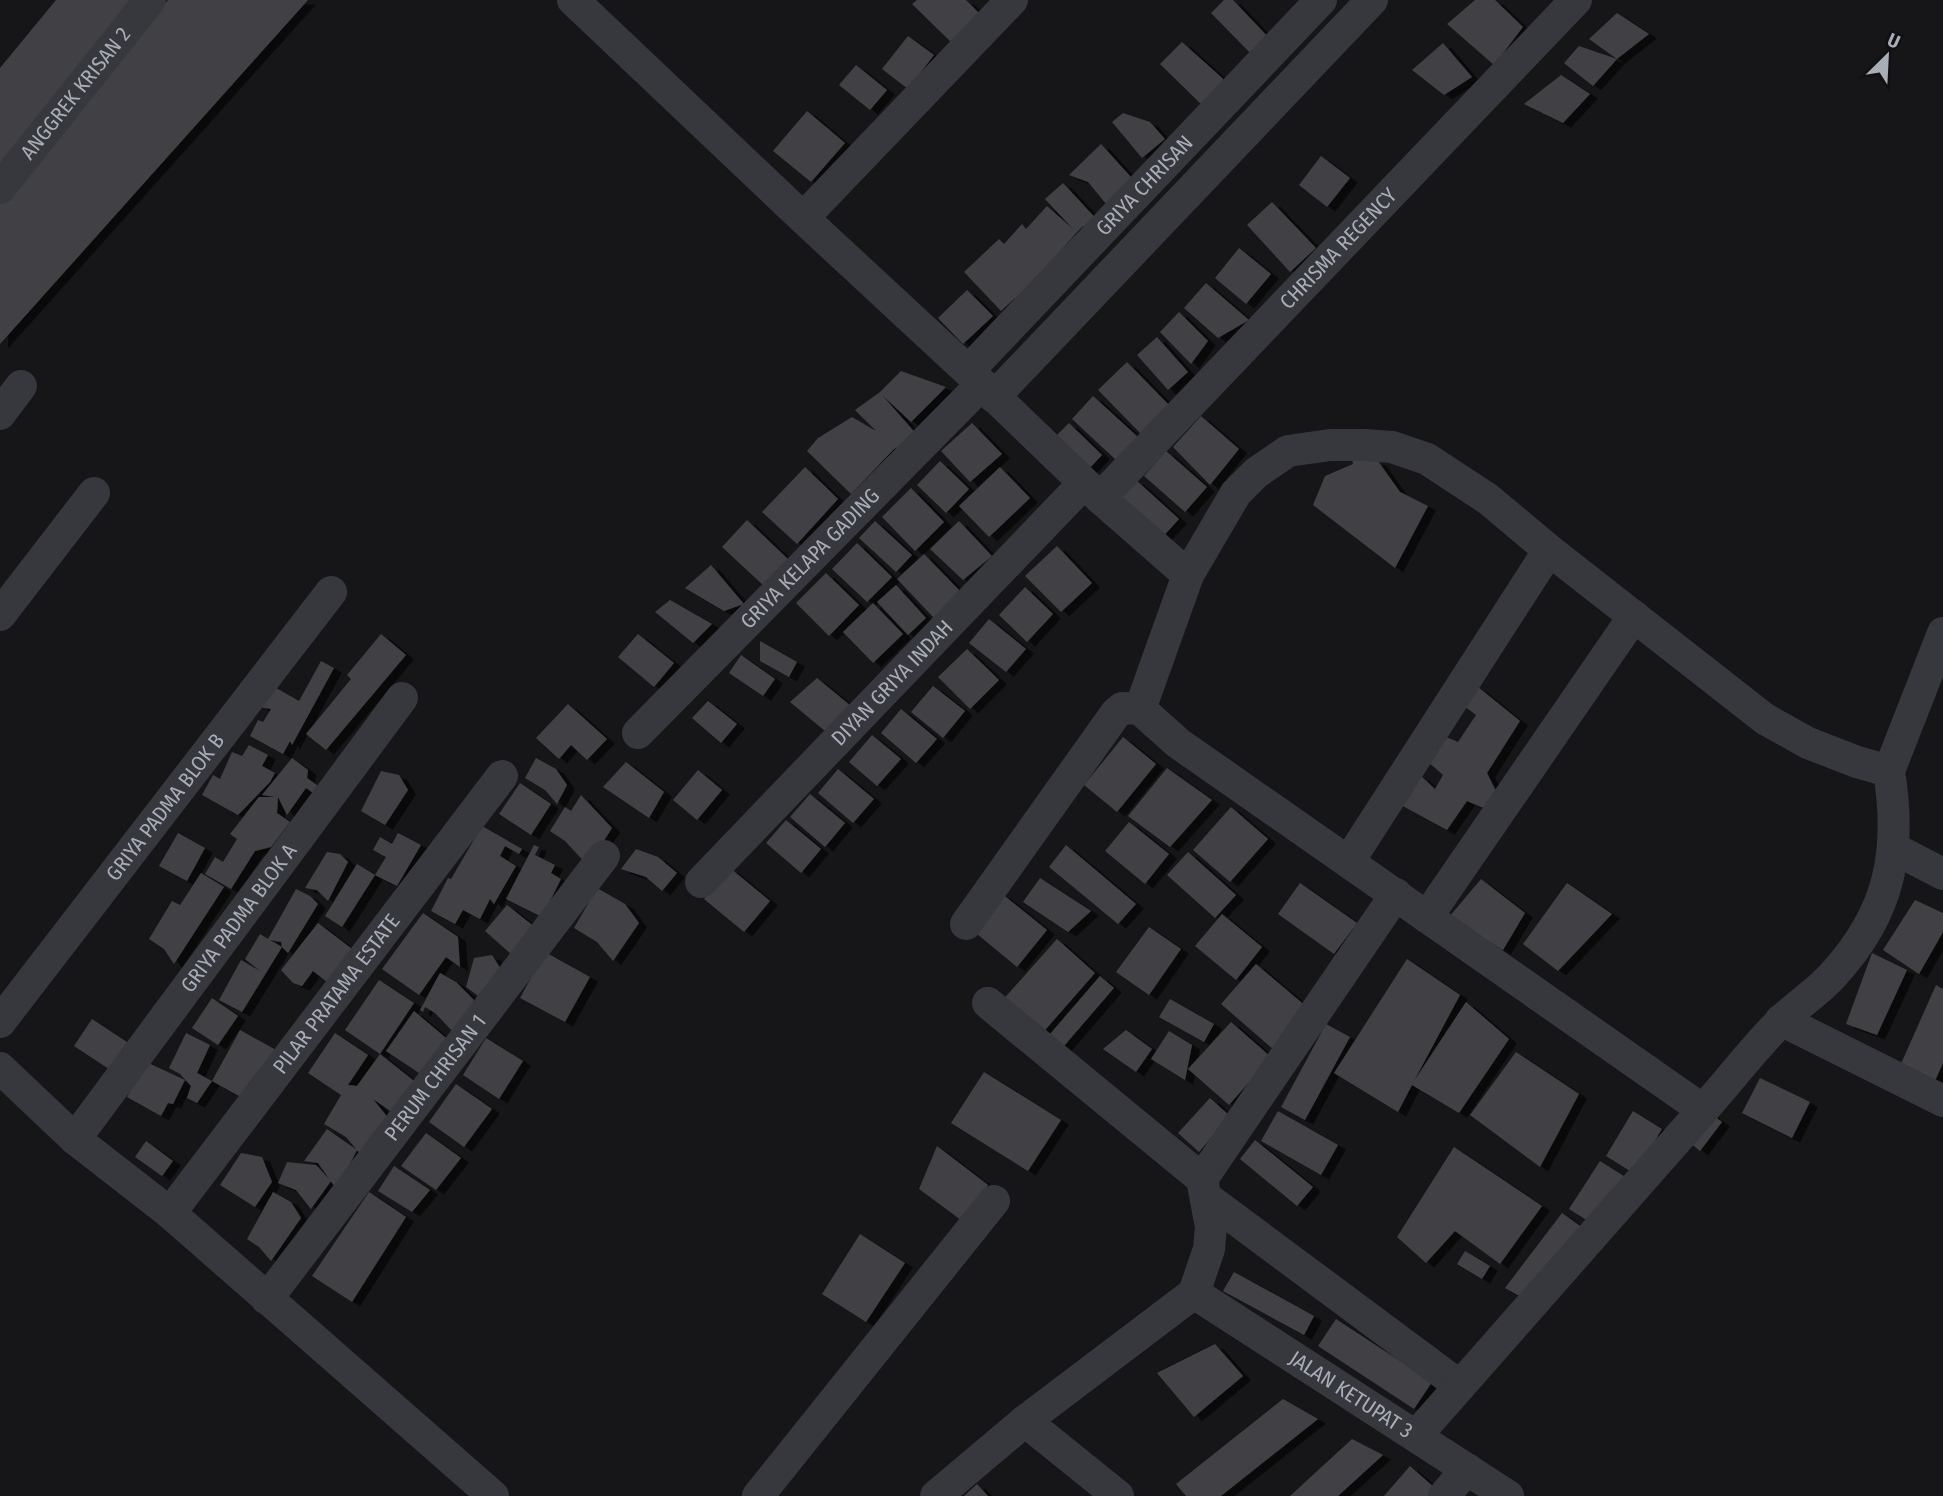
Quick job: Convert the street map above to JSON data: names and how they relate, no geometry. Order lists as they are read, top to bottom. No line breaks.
{"streets":{"street":["ANGGREK KRISAN 2","GRIYA CHRISAN","CHRISMA REGENCY","GRIYA KELAPA GADING","DIYAN GRIYA INDAH","GRIYA PADMA BLOK B","GRIYA PADMA BLOK A","PILAR PRATAMA ESTATE","PERUM CHRISAN 1","JALAN KETUPAT 3"]},"crossings":[["GRIYA CHRISAN","GRIYA KELAPA GADING"],["CHRISMA REGENCY","DIYAN GRIYA INDAH"]],"north":"top right"}
